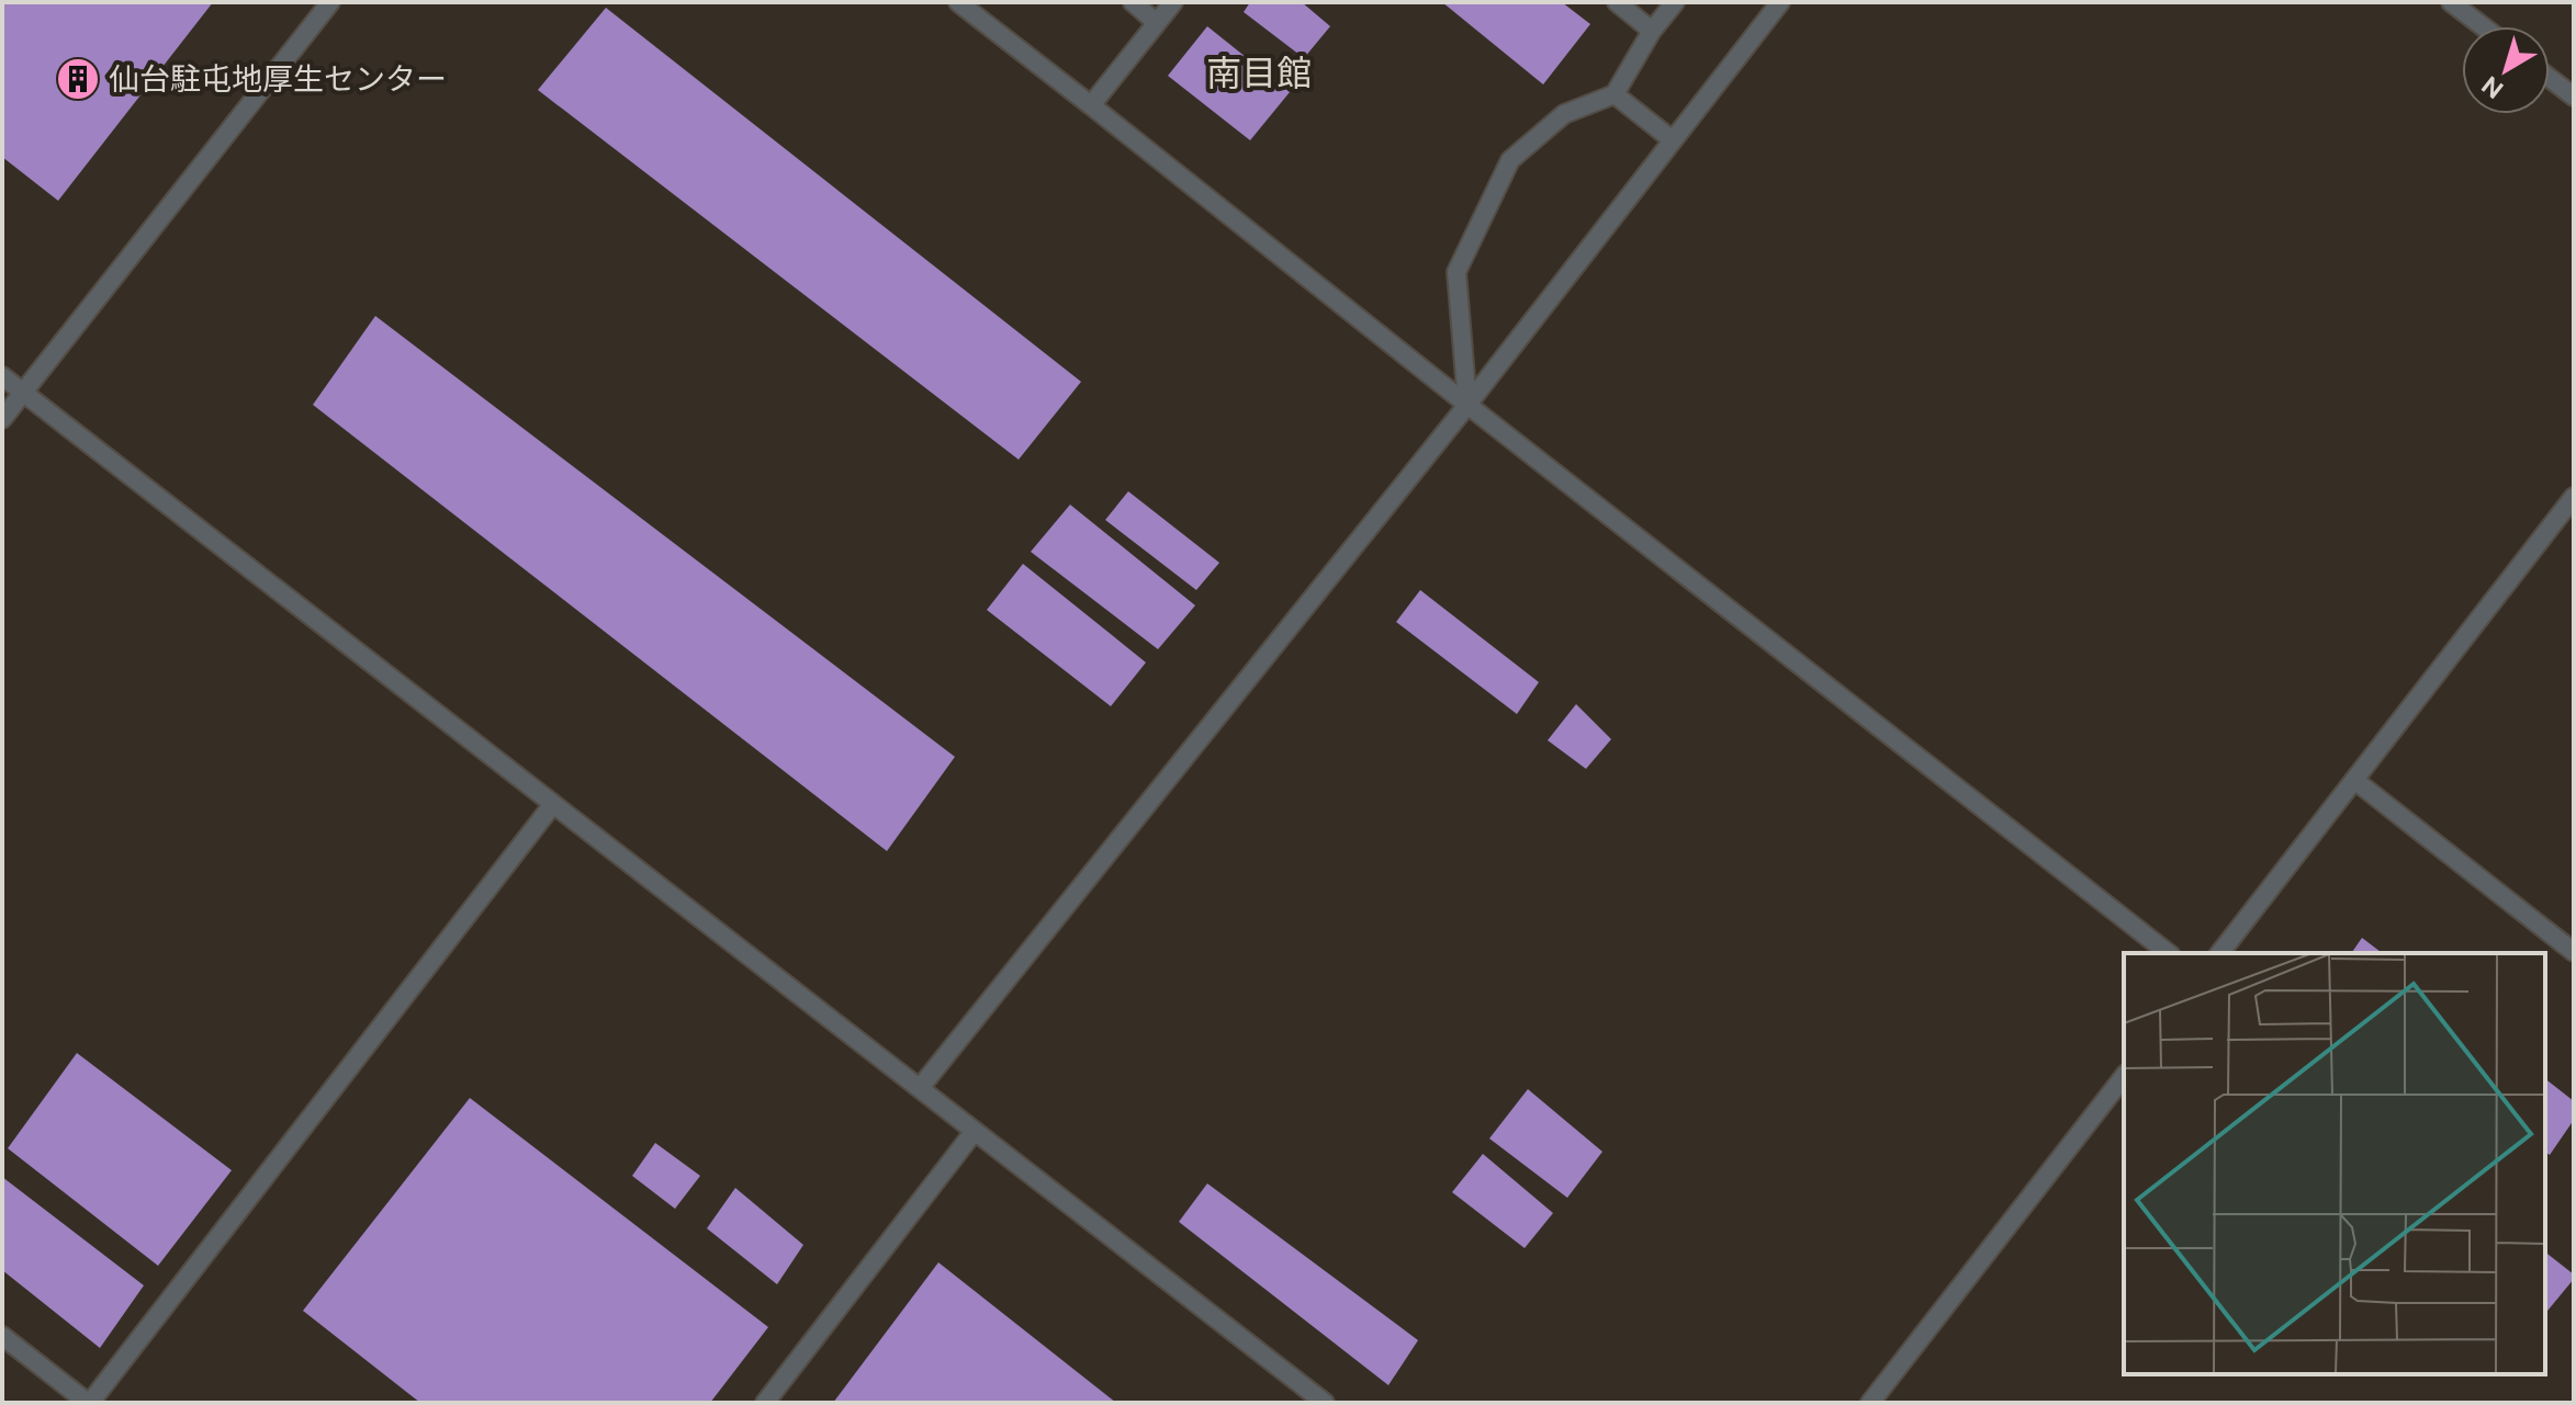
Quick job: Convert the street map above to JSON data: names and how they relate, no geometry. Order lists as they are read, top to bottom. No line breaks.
{"districts":["南目館"],"places":{"building":["仙台駐屯地厚生センター"]},"north":"bottom left"}
